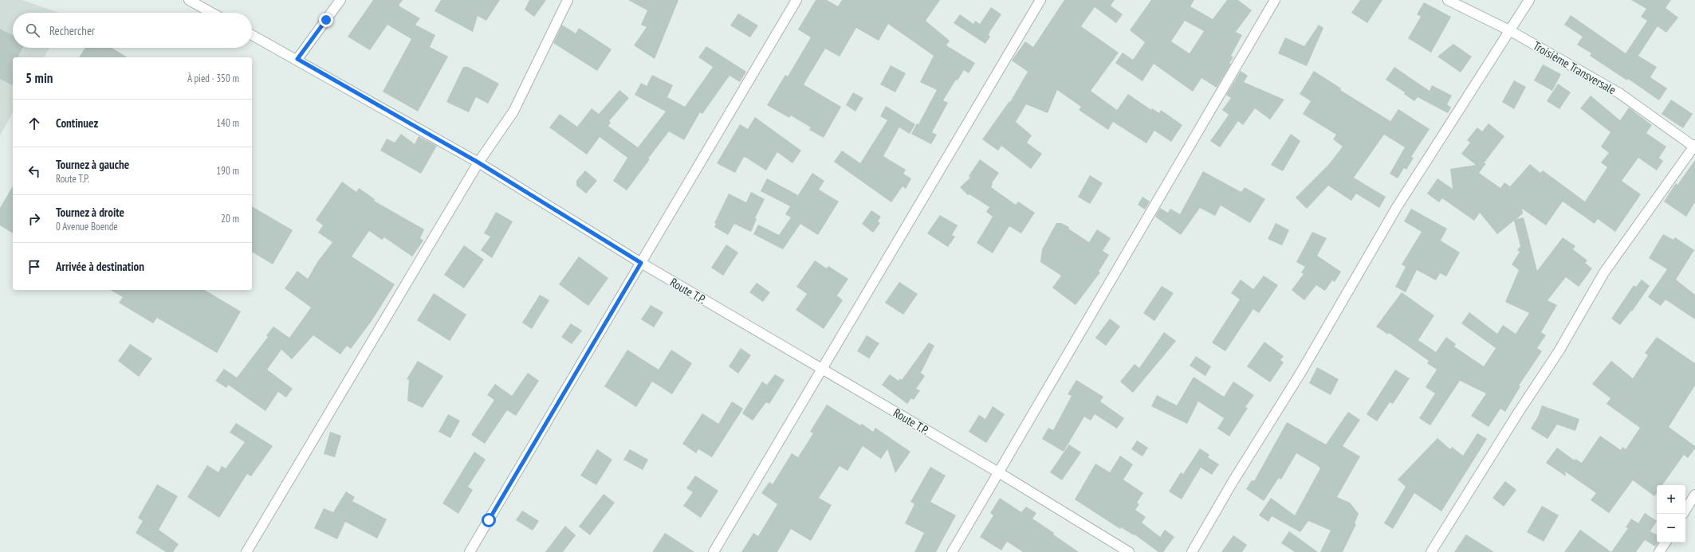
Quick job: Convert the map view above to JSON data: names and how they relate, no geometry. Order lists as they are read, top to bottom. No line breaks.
{"streets":{"street":["Troisième Transversale","Route T.P."]},"page":{"search":"Rechercher","heading":["5 min","À pied · 350 m"],"list":[["Continuez","140 m"],["Tournez à gauche","Route T.P.","190 m"],["Tournez à droite","0 Avenue Boende","20 m"],"Arrivée à destination"],"map_buttons":["+","−"]}}
